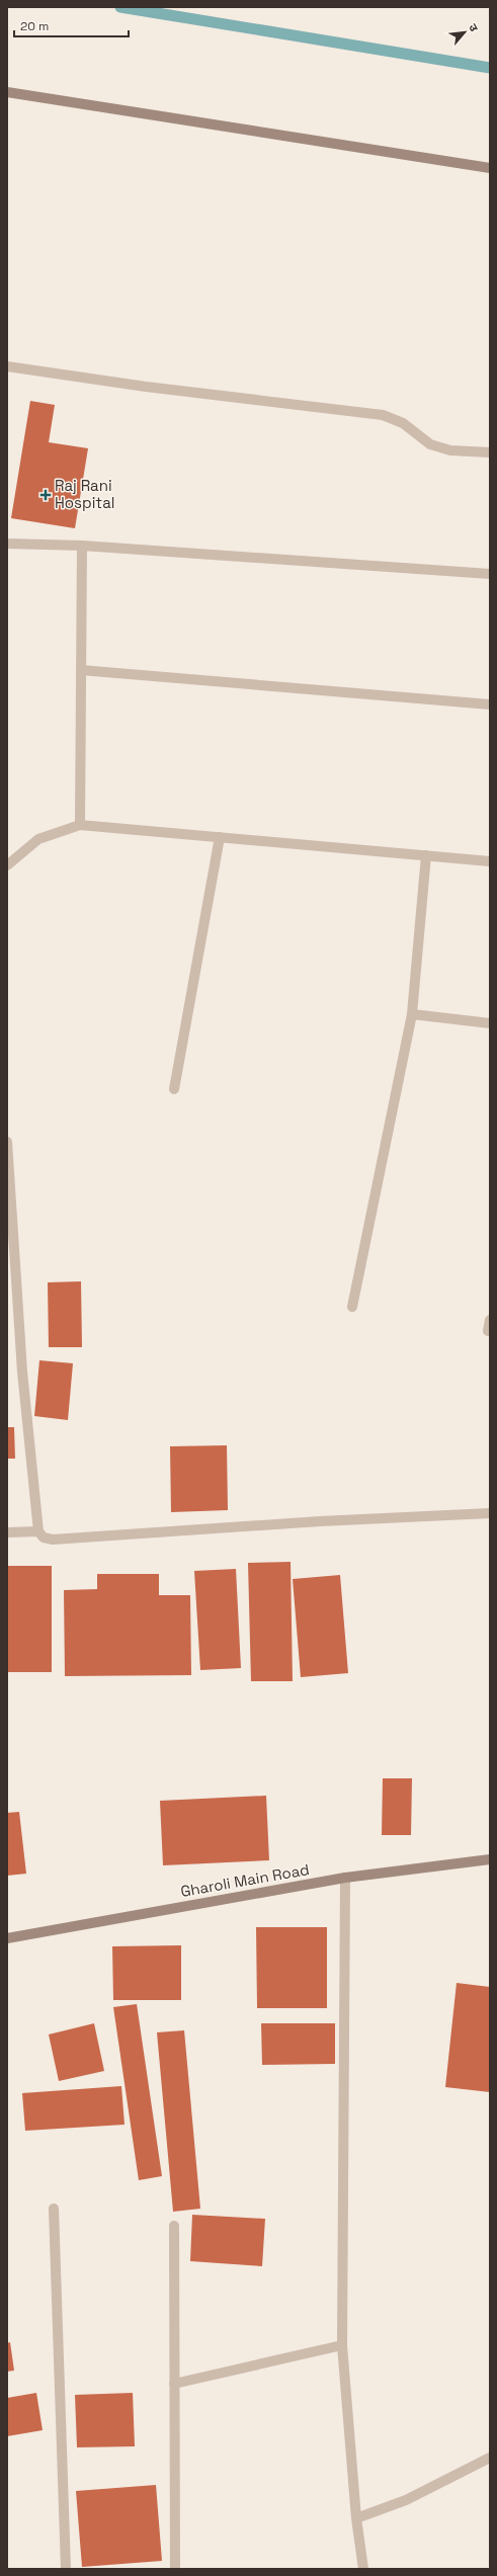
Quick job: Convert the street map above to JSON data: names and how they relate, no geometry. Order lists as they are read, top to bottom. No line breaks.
{"streets":{"street":["Gharoli Main Road"]},"places":{"health":["Raj Rani Hospital"]},"scale_bar":"20 m","north":"top right"}
